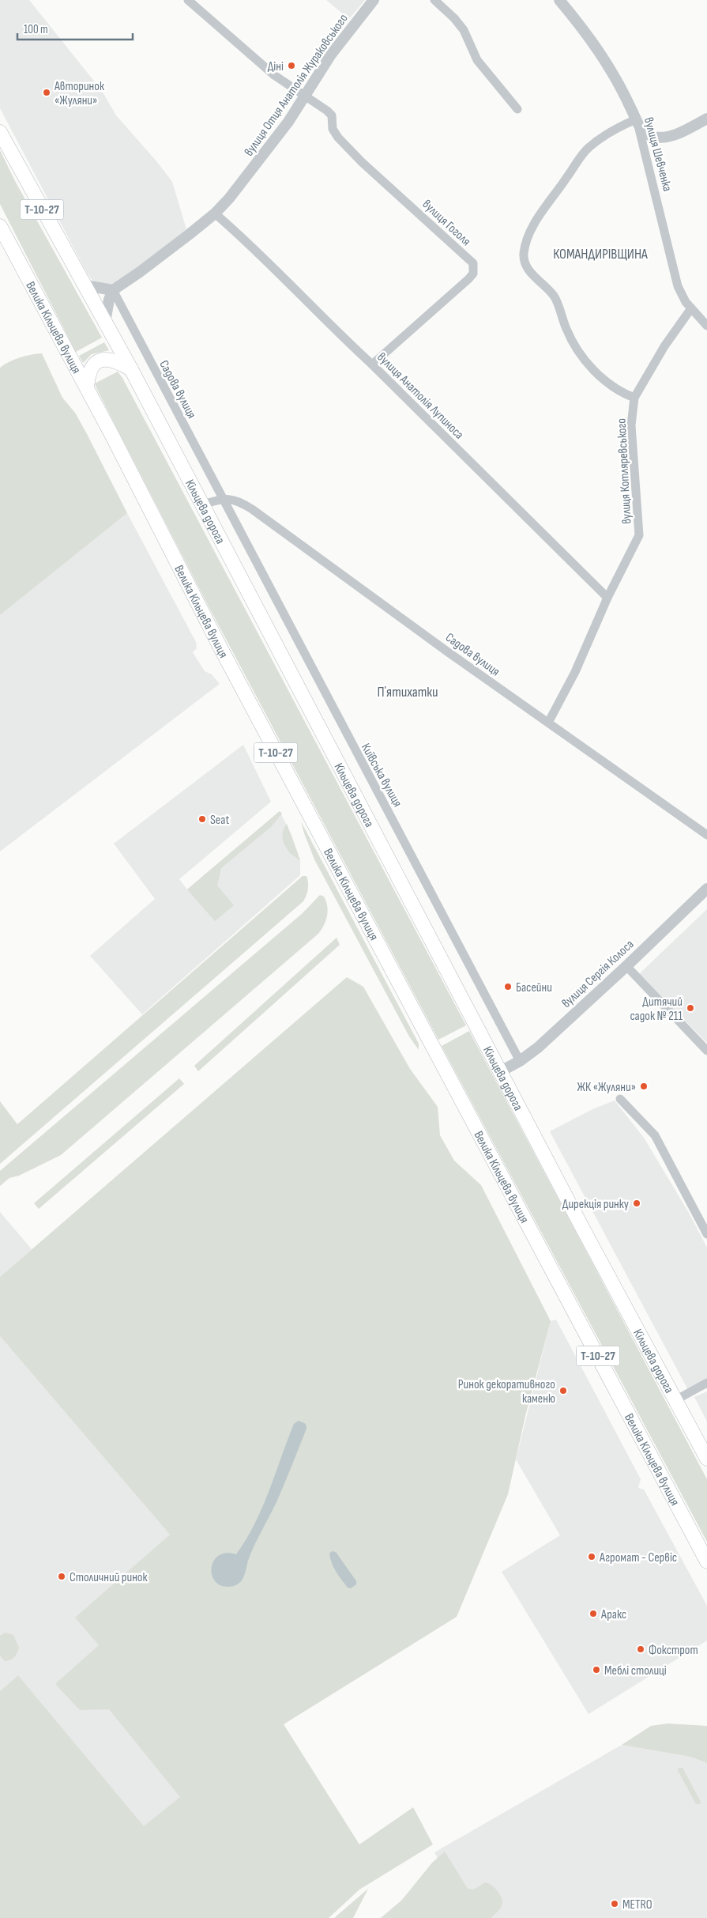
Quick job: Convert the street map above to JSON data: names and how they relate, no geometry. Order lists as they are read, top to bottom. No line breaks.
{"streets":{"highway":["Т-10-27","Велика Кільцева вулиця","Кільцева дорога"],"street":["вулиця Отця Анатолія Жураковського","вулиця Шевченка","вулиця Гоголя","Садова вулиця","вулиця Анатолія Лупиноса","вулиця Котляревського","Київська вулиця","вулиця Сергія Колоса"]},"crossings":[["вулиця Отця Анатолія Жураковського","вулиця Гоголя"],["вулиця Отця Анатолія Жураковського","Садова вулиця"],["вулиця Отця Анатолія Жураковського","вулиця Анатолія Лупиноса"],["вулиця Шевченка","вулиця Котляревського"],["вулиця Гоголя","вулиця Анатолія Лупиноса"],["Садова вулиця","вулиця Котляревського"],["Садова вулиця","Кільцева дорога"],["Садова вулиця","Київська вулиця"],["вулиця Анатолія Лупиноса","вулиця Котляревського"],["Кільцева дорога","вулиця Сергія Колоса"],["Київська вулиця","вулиця Сергія Колоса"]],"districts":["КОМАНДИРІВЩИНА","Пʼятихатки"],"places":["Діні","Авторинок «Жуляни»","Seat","Басейни","Дитячий садок № 211","ЖК «Жуляни»","Дирекція ринку","Ринок декоративного каменю","Агромат - Сервіс","Столичний ринок","Аракс","Фокстрот","Меблі столиці","METRO"],"scale_bar":"100 m"}
